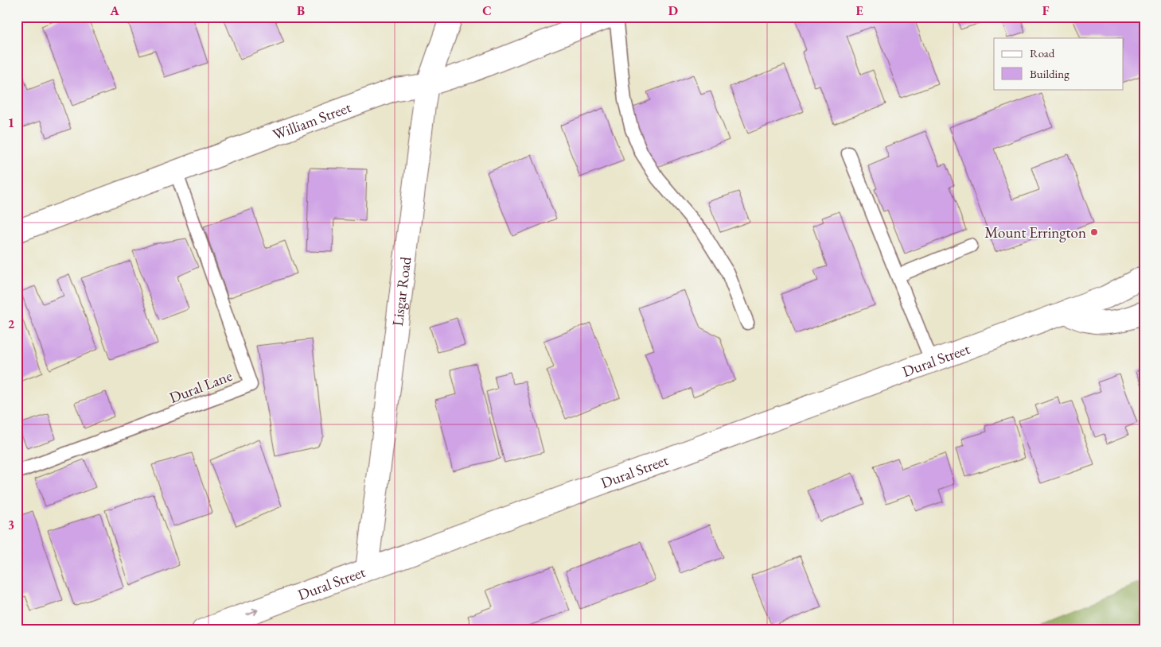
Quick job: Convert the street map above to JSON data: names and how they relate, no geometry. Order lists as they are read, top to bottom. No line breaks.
{"streets":{"street":["William Street","Lisgar Road","Dural Street"],"lane":["Dural Lane"]},"crossings":[["William Street","Lisgar Road"],["William Street","Dural Lane"],["Lisgar Road","Dural Street"]],"places":["Mount Errington"],"legend":["Road","Building"],"grid":{"columns":["A","B","C","D","E","F"],"rows":["1","2","3"]}}
